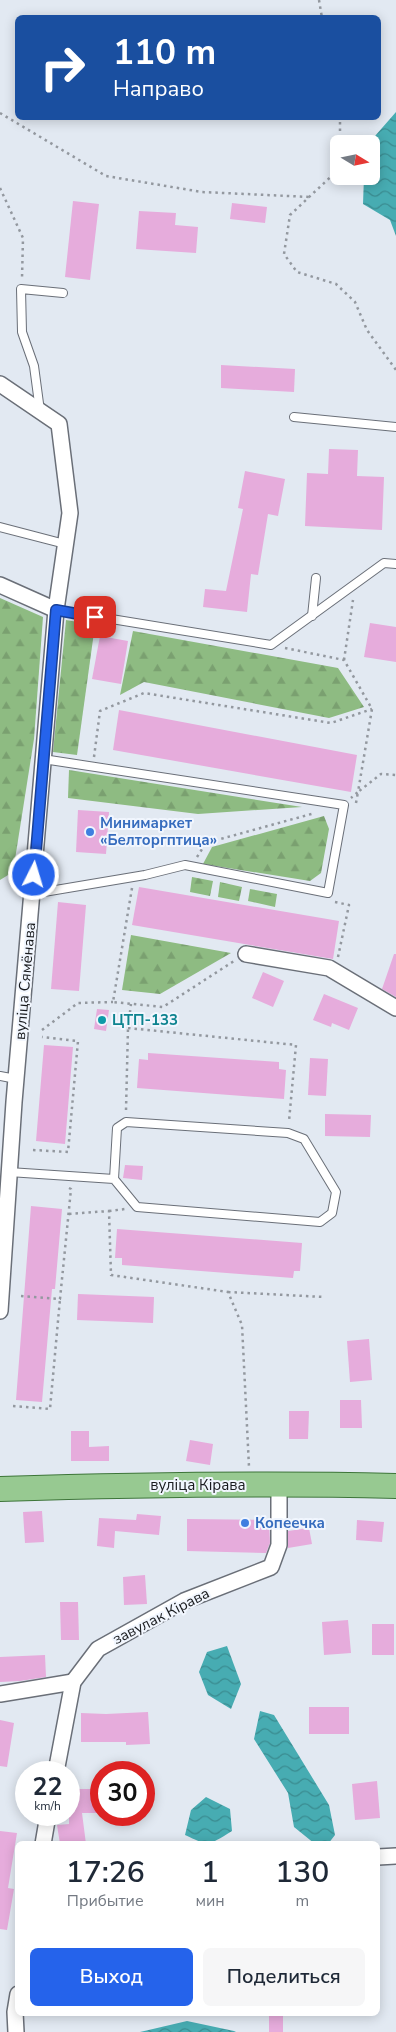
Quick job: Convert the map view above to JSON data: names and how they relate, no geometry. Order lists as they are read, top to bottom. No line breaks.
{"streets":{"main road":["вуліца Кірава"],"street":["вуліца Сямёнава","завулак Кірава"]},"crossings":[["вуліца Кірава","завулак Кірава"]],"places":["Минимаркет «Белторгптица»","ЦТП-133","Копеечка"],"north":"right","page":{"turn":["110 m","Направо"],"speed":"22 km/h","limit":"30","eta":["17:26","Прибытие","1","мин","130","m"],"buttons":["Выход","Поделиться"]}}
